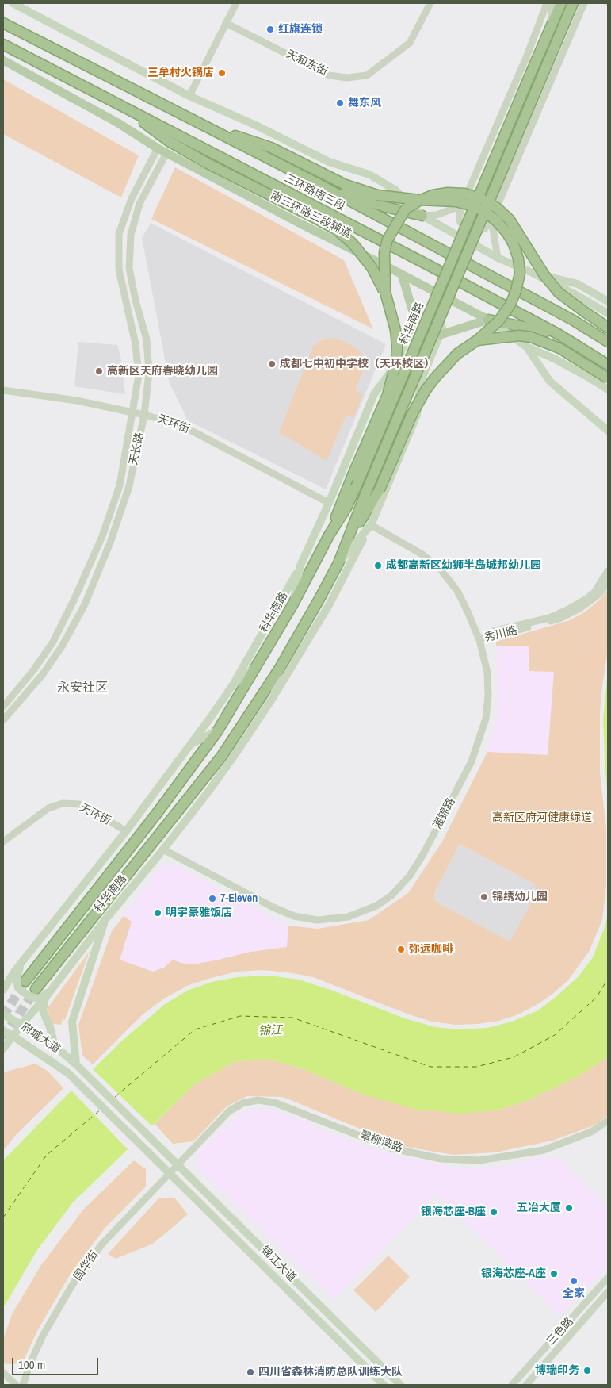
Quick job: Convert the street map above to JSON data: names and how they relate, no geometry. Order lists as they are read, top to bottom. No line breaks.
{"streets":{"highway":["三环路南三段","科华南路"],"main road":["南三环路三段辅道","府城大道","锦江大道"],"street":["天和东街","天环街","天长路","秀川路","濯锦路","翠柳湾路","国华街","三色路"]},"crossings":[["南三环路三段辅道","天长路"],["科华南路","天环街"],["科华南路","濯锦路"],["科华南路","府城大道"],["天环街","天长路"],["秀川路","濯锦路"],["府城大道","锦江大道"],["翠柳湾路","锦江大道"],["翠柳湾路","国华街"],["锦江大道","国华街"]],"districts":["永安社区"],"water":["锦江"],"parks":["高新区府河健康绿道"],"places":["红旗连锁","三牟村火锅店","舞东风","成都七中初中学校（天环校区）","高新区天府春晓幼儿园","成都高新区幼狮半岛城邦幼儿园","锦绣幼儿园","7-Eleven","明宇豪雅饭店","弥远咖啡","五冶大厦","银海芯座-B座","银海芯座-A座","全家","博瑞印务","四川省森林消防总队训练大队"],"scale_bar":"100 m"}
